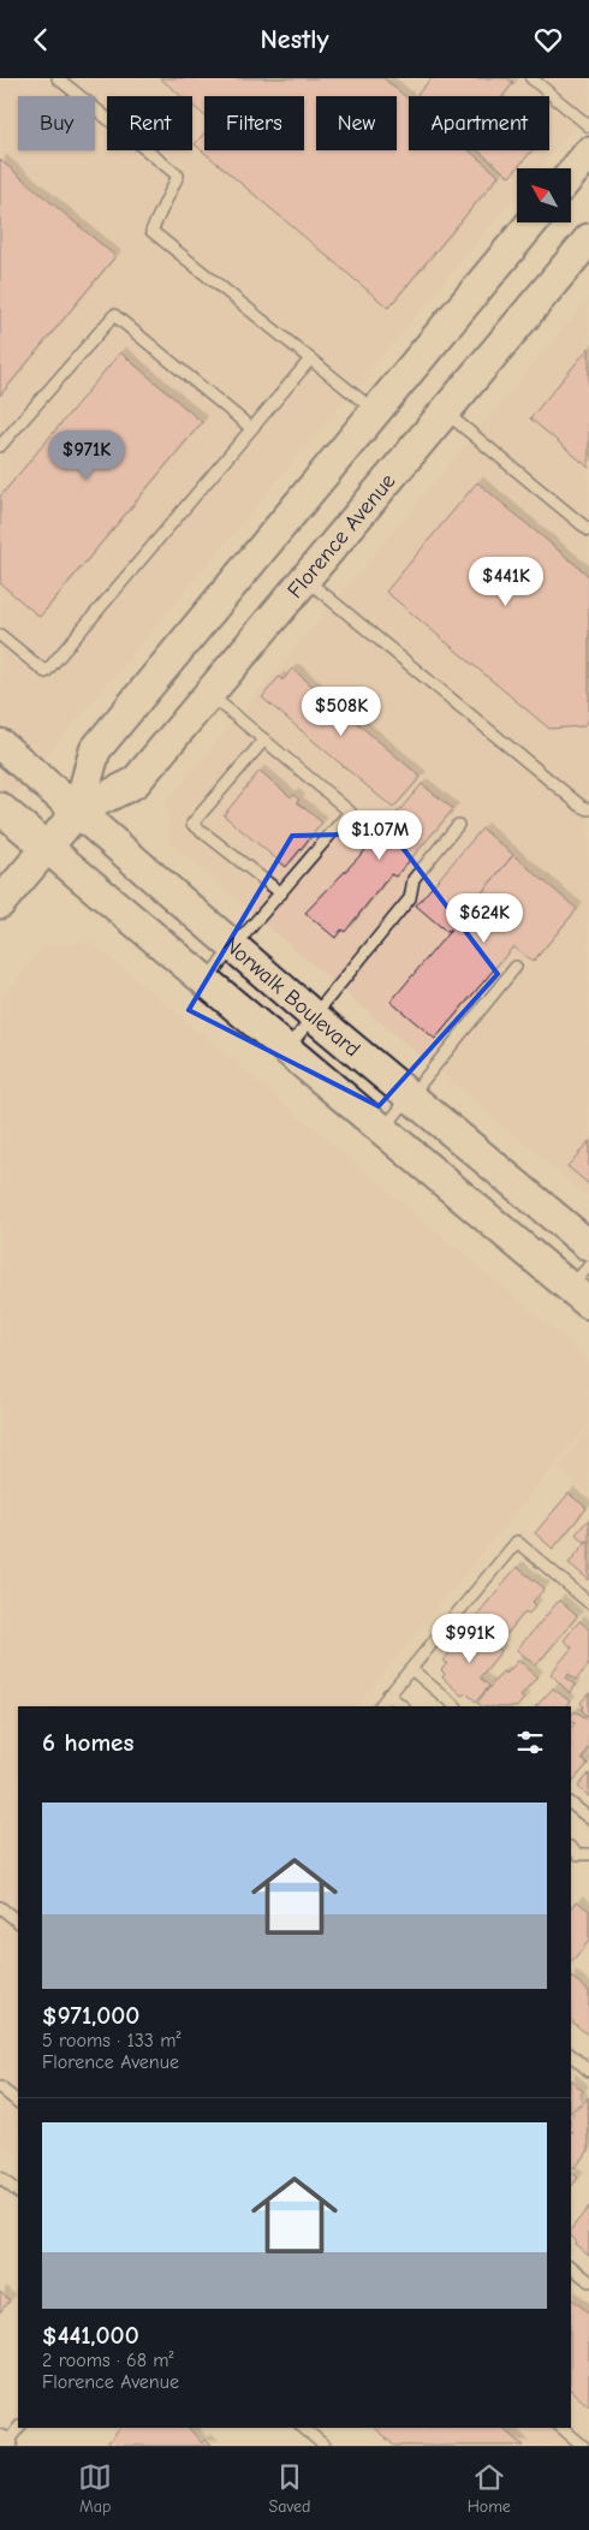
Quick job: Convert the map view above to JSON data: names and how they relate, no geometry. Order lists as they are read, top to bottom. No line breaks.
{"streets":{"main road":["Florence Avenue","Norwalk Boulevard"]},"crossings":[["Florence Avenue","Norwalk Boulevard"]],"north":"top left","page":{"header":"Nestly","chip":["Buy","Rent","Filters","New","Apartment"],"price":["$971K","$441K","$508K","$1.07M","$624K","$991K"],"heading":"6 homes","list":[{"name":"$971,000","note":"5 rooms · 133 m² · Florence Avenue"},{"name":"$441,000","note":"2 rooms · 68 m² · Florence Avenue"}],"tabs":["Map","Saved","Home"]}}
